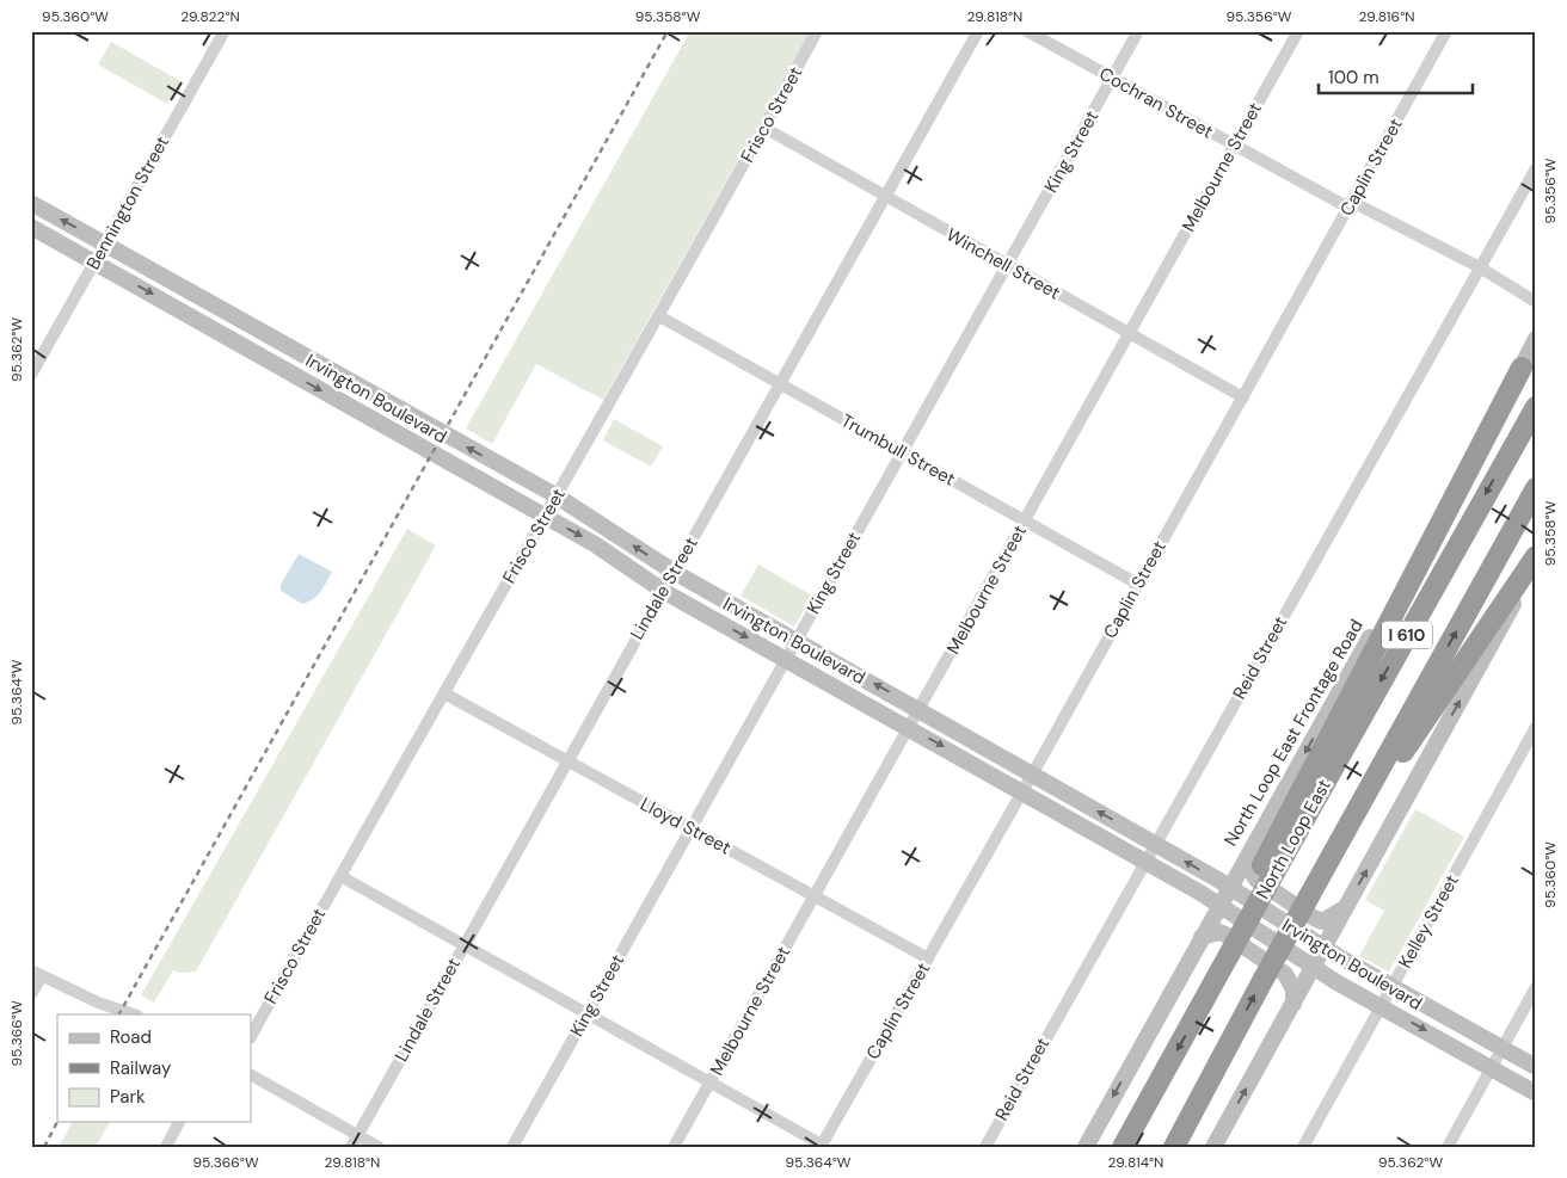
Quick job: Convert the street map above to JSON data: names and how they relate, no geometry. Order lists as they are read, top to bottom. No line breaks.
{"streets":{"highway":["I 610","North Loop East"],"main road":["Irvington Boulevard","North Loop East Frontage Road"],"street":["Cochran Street","Frisco Street","King Street","Melbourne Street","Caplin Street","Bennington Street","Winchell Street","Trumbull Street","Lindale Street","Reid Street","Lloyd Street","Kelley Street"]},"crossings":[["Cochran Street","King Street"],["Cochran Street","Melbourne Street"],["Cochran Street","Caplin Street"],["Cochran Street","Reid Street"],["Frisco Street","Winchell Street"],["Frisco Street","Irvington Boulevard"],["Frisco Street","Trumbull Street"],["Frisco Street","Lloyd Street"],["King Street","Winchell Street"],["King Street","Irvington Boulevard"],["King Street","Trumbull Street"],["King Street","Lloyd Street"],["Melbourne Street","Winchell Street"],["Melbourne Street","Irvington Boulevard"],["Melbourne Street","Trumbull Street"],["Melbourne Street","Lloyd Street"],["Caplin Street","Winchell Street"],["Caplin Street","Irvington Boulevard"],["Caplin Street","Trumbull Street"],["Caplin Street","Lloyd Street"],["Bennington Street","Irvington Boulevard"],["Winchell Street","Lindale Street"],["Irvington Boulevard","Lindale Street"],["Irvington Boulevard","Reid Street"],["Irvington Boulevard","North Loop East Frontage Road"],["Irvington Boulevard","Kelley Street"],["Trumbull Street","Lindale Street"],["Lindale Street","Lloyd Street"],["North Loop East Frontage Road","North Loop East"]],"legend":["Road","Railway","Park"],"scale_bar":"100 m","coordinates":["95.360°W","29.822°N","95.358°W","29.818°N","95.356°W","29.816°N","95.362°W","95.364°W","95.366°W","29.814°N"]}
